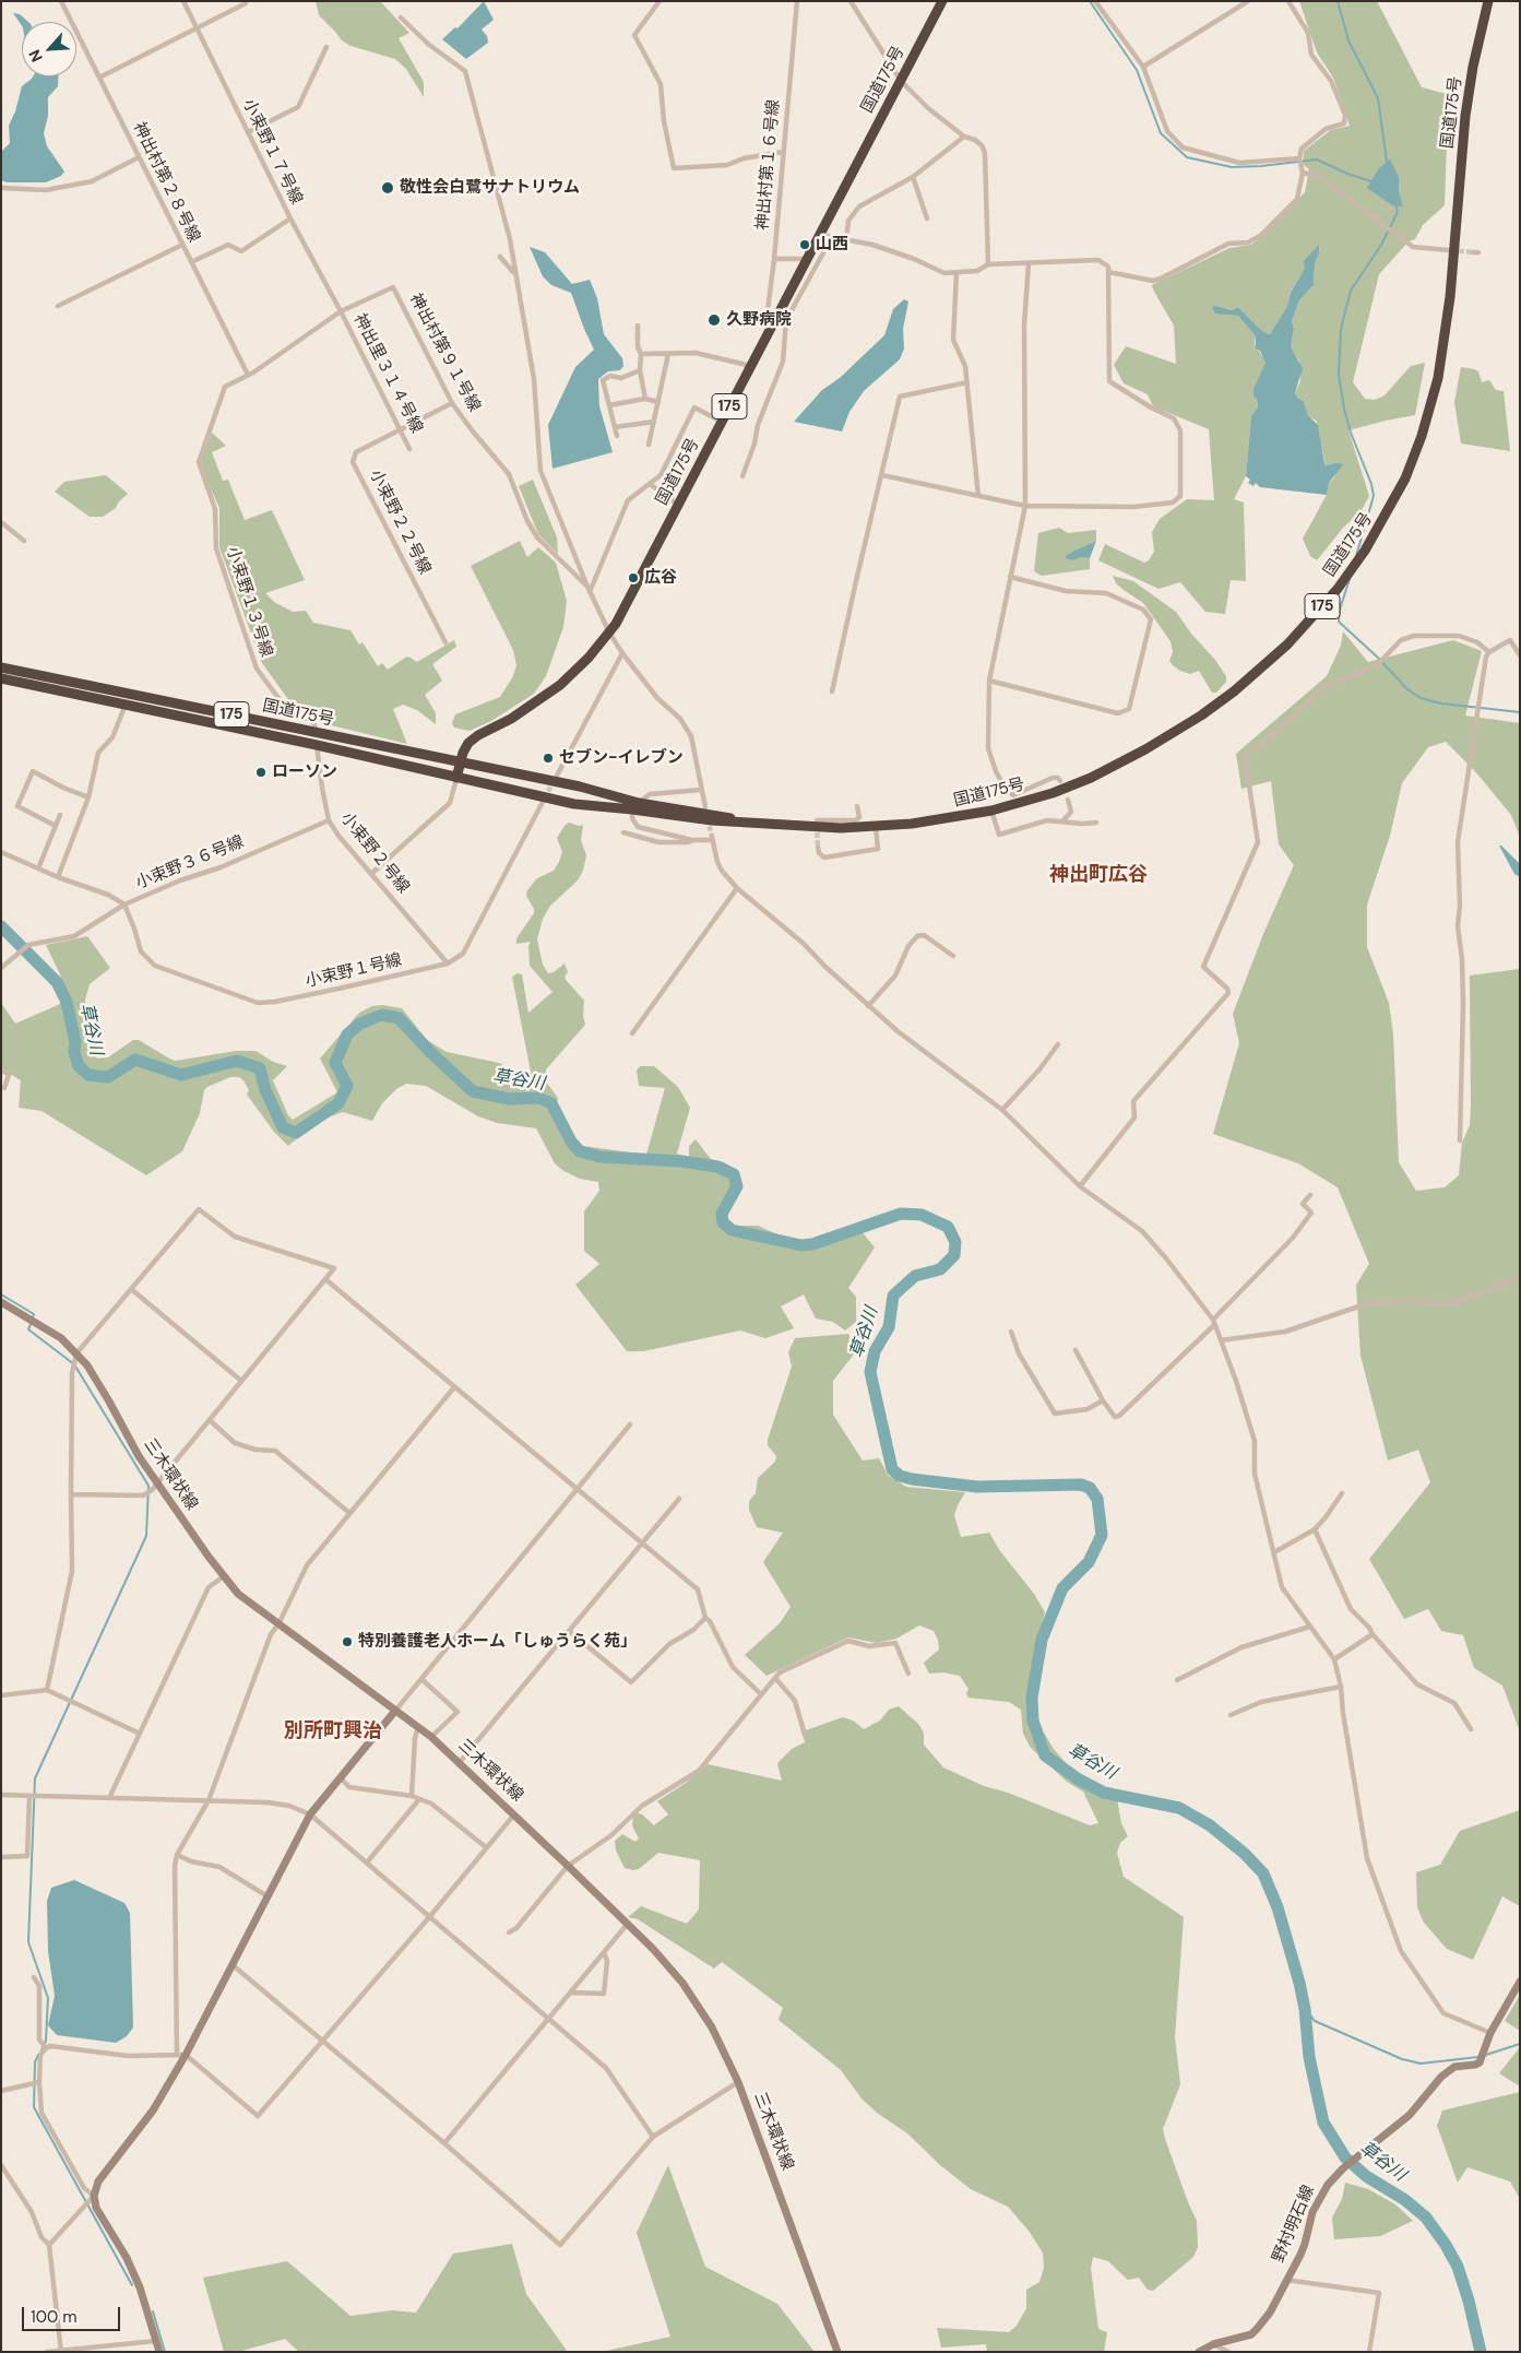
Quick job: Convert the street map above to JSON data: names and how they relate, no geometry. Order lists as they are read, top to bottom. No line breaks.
{"streets":{"highway":["国道175号","175"],"main road":["三木環状線","野村明石線"],"street":["小束野１７号線","神出村第１６号線","神出村第２８号線","神出村第９１号線","神出里３１４号線","小束野２２号線","小束野１３号線","小束野２号線","小束野３６号線","小束野１号線"]},"crossings":[["国道175号","神出村第１６号線"],["国道175号","小束野１３号線"],["国道175号","小束野２号線"],["小束野１７号線","神出里３１４号線"],["小束野１７号線","小束野１３号線"],["神出村第２８号線","小束野１３号線"],["神出村第９１号線","小束野２２号線"],["神出村第９１号線","小束野１３号線"],["神出里３１４号線","小束野２２号線"],["神出里３１４号線","小束野１３号線"],["小束野２号線","小束野３６号線"],["小束野２号線","小束野１号線"],["小束野３６号線","小束野１号線"]],"districts":["神出町広谷","別所町興治"],"water":["草谷川"],"places":["敬性会白鷺サナトリウム","山西","久野病院","広谷","セブン-イレブン","ローソン","特別養護老人ホーム「しゅうらく苑」"],"scale_bar":"100 m","north":"bottom left"}
